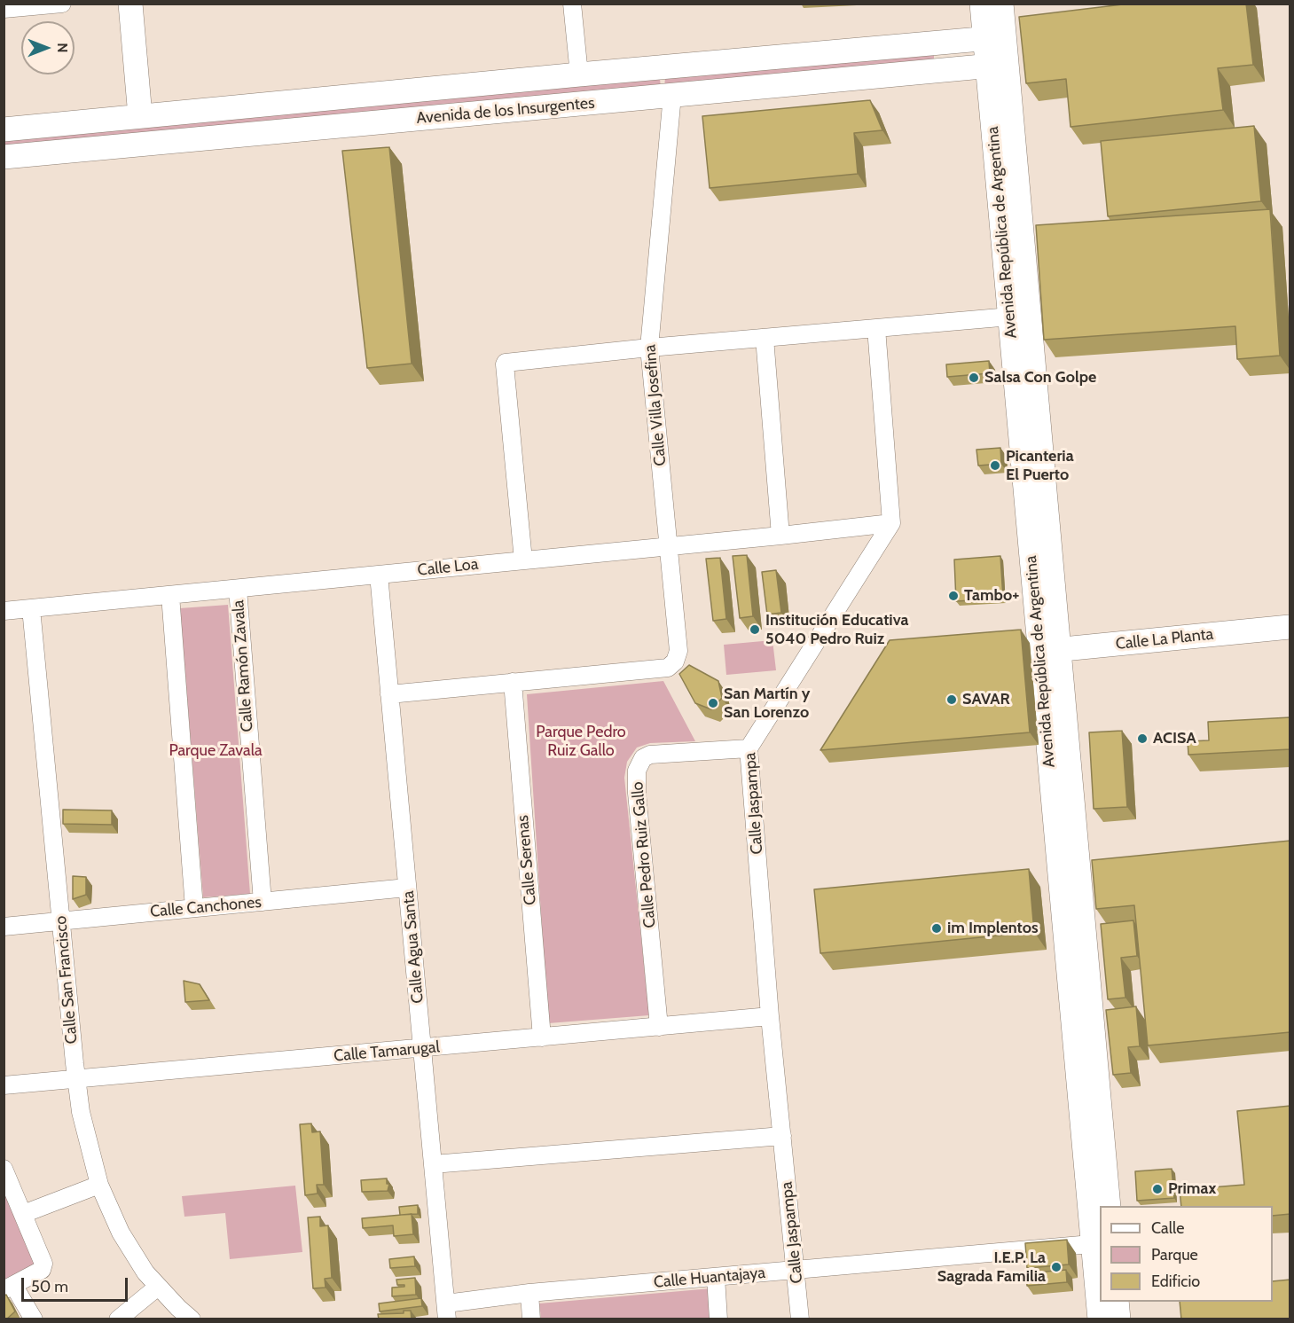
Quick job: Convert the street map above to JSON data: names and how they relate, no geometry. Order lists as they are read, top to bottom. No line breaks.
{"streets":{"main road":["Avenida de los Insurgentes","Avenida República de Argentina","Calle La Planta"],"street":["Calle Villa Josefina","Calle Loa","Calle Ramón Zavala","Calle Jaspampa","Calle Pedro Ruiz Gallo","Calle Serenas","Calle Canchones","Calle Agua Santa","Calle San Francisco","Calle Tamarugal","Calle Huantajaya"]},"crossings":[["Avenida de los Insurgentes","Avenida República de Argentina"],["Avenida de los Insurgentes","Calle Villa Josefina"],["Avenida República de Argentina","Calle La Planta"],["Avenida República de Argentina","Calle Huantajaya"],["Calle Villa Josefina","Calle Loa"],["Calle Villa Josefina","Calle Serenas"],["Calle Loa","Calle Ramón Zavala"],["Calle Loa","Calle Jaspampa"],["Calle Loa","Calle Agua Santa"],["Calle Loa","Calle San Francisco"],["Calle Ramón Zavala","Calle Canchones"],["Calle Jaspampa","Calle Pedro Ruiz Gallo"],["Calle Jaspampa","Calle Tamarugal"],["Calle Jaspampa","Calle Huantajaya"],["Calle Pedro Ruiz Gallo","Calle Tamarugal"],["Calle Serenas","Calle Tamarugal"],["Calle Canchones","Calle Agua Santa"],["Calle Canchones","Calle San Francisco"],["Calle Agua Santa","Calle Tamarugal"],["Calle Agua Santa","Calle Huantajaya"],["Calle San Francisco","Calle Tamarugal"]],"parks":["Parque Pedro Ruiz Gallo","Parque Zavala"],"places":["Salsa Con Golpe","Picanteria El Puerto","Tambo+","Institución Educativa 5040 Pedro Ruiz","SAVAR","San Martín y San Lorenzo","ACISA","im Implentos","Primax","I.E.P. La Sagrada Familia"],"legend":["Calle","Parque","Edificio"],"scale_bar":"50 m","north":"right"}
